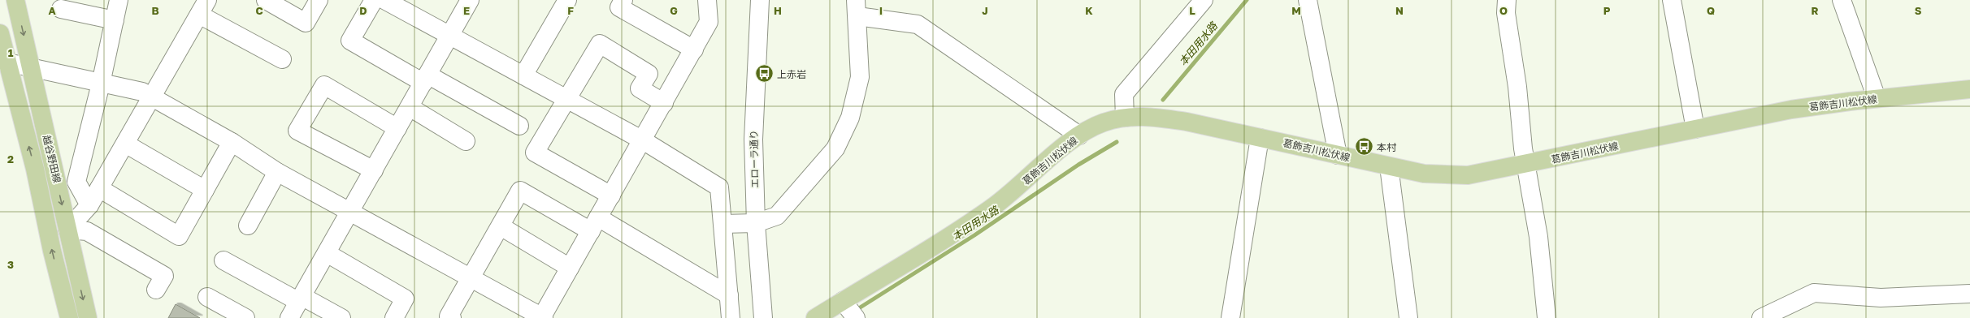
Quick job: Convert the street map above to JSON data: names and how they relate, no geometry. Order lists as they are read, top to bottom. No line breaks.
{"streets":{"main road":["葛飾吉川松伏線","越谷野田線"],"street":["エローラ通り"]},"water":["本田用水路"],"places":{"bus stop":["上赤岩","本村"]},"grid":{"columns":["A","B","C","D","E","F","G","H","I","J","K","L","M","N","O","P","Q","R","S"],"rows":["1","2","3"]}}
